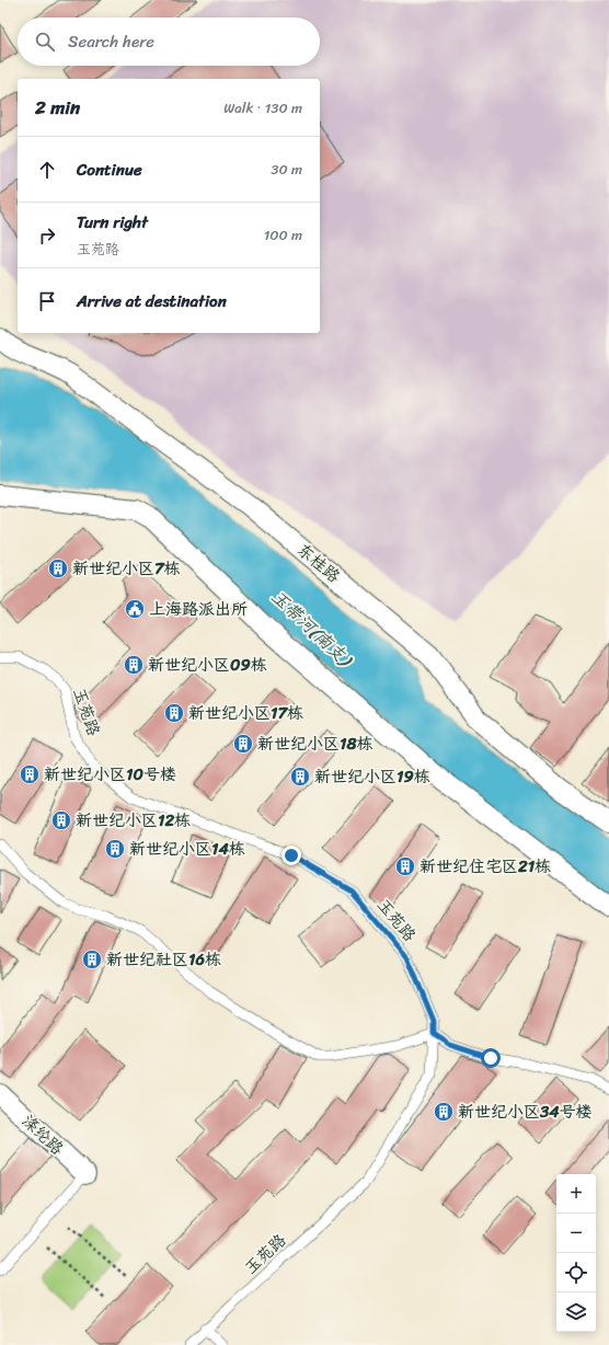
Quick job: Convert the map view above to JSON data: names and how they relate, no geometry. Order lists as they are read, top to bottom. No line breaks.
{"streets":{"street":["东桂路","涤纶路"],"lane":["玉苑路"]},"water":["玉带河(南支)"],"places":{"building":["新世纪小区7栋","新世纪小区09栋","新世纪小区17栋","新世纪小区18栋","新世纪小区10号楼","新世纪小区19栋","新世纪小区12栋","新世纪小区14栋","新世纪住宅区21栋","新世纪社区16栋","新世纪小区34号楼"],"public building":["上海路派出所"]},"page":{"search":"Search here","heading":["2 min","Walk · 130 m"],"list":[["Continue","30 m"],["Turn right","玉苑路","100 m"],"Arrive at destination"],"map_buttons":["+","−"]}}
